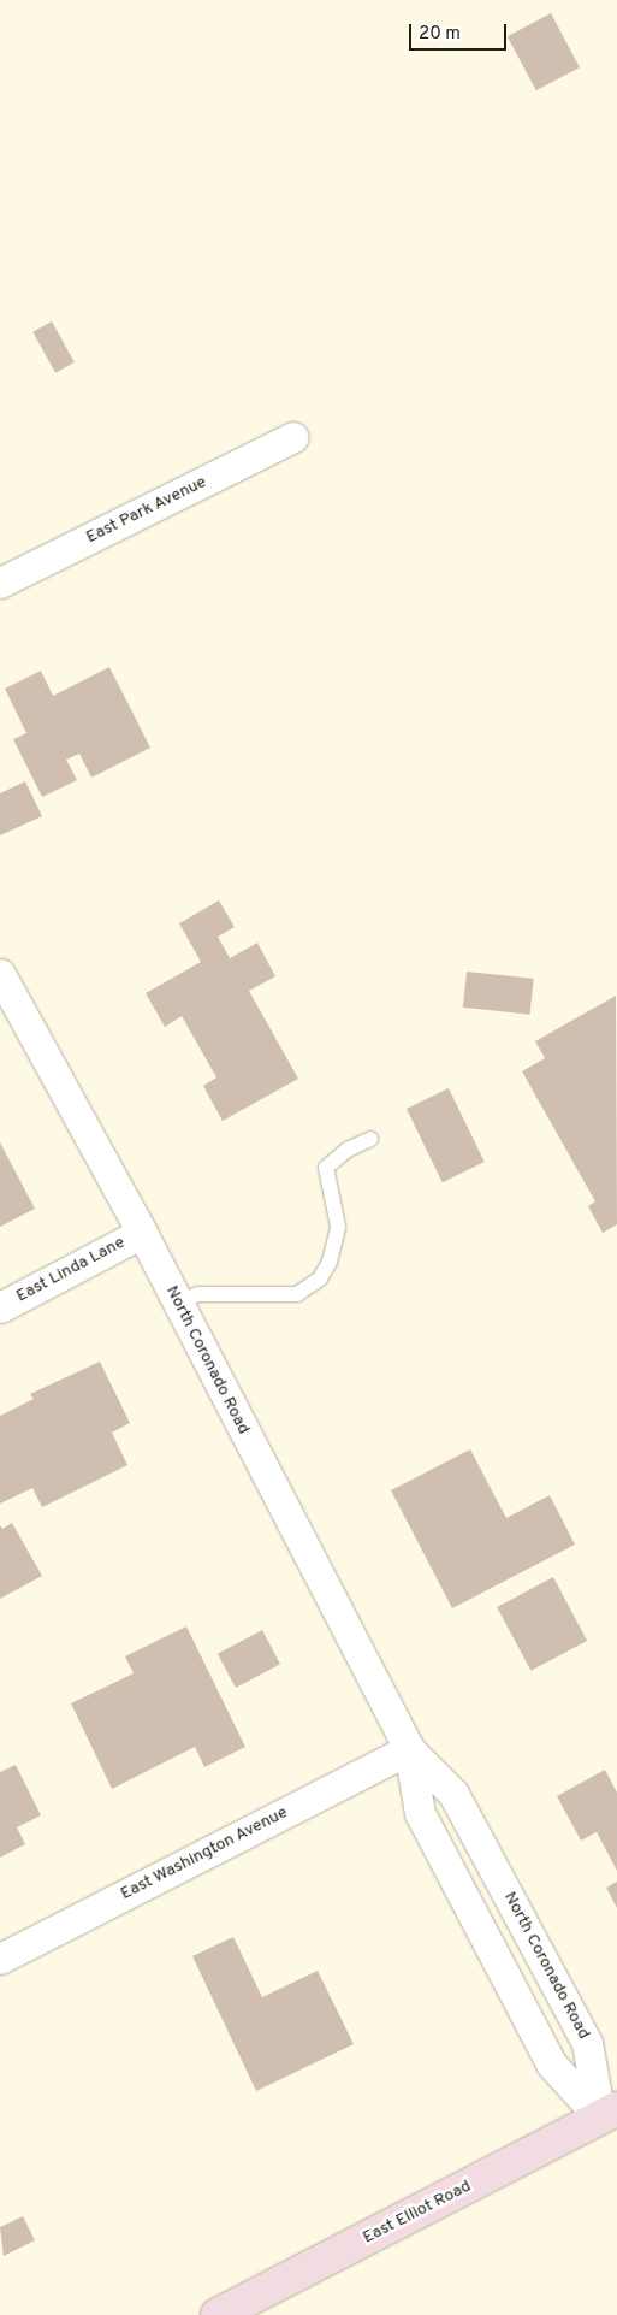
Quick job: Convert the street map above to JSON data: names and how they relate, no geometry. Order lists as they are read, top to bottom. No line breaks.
{"streets":{"main road":["East Elliot Road"],"street":["East Park Avenue","East Linda Lane","North Coronado Road","East Washington Avenue"]},"crossings":[["East Linda Lane","North Coronado Road"],["North Coronado Road","East Washington Avenue"],["North Coronado Road","East Elliot Road"]],"scale_bar":"20 m"}
